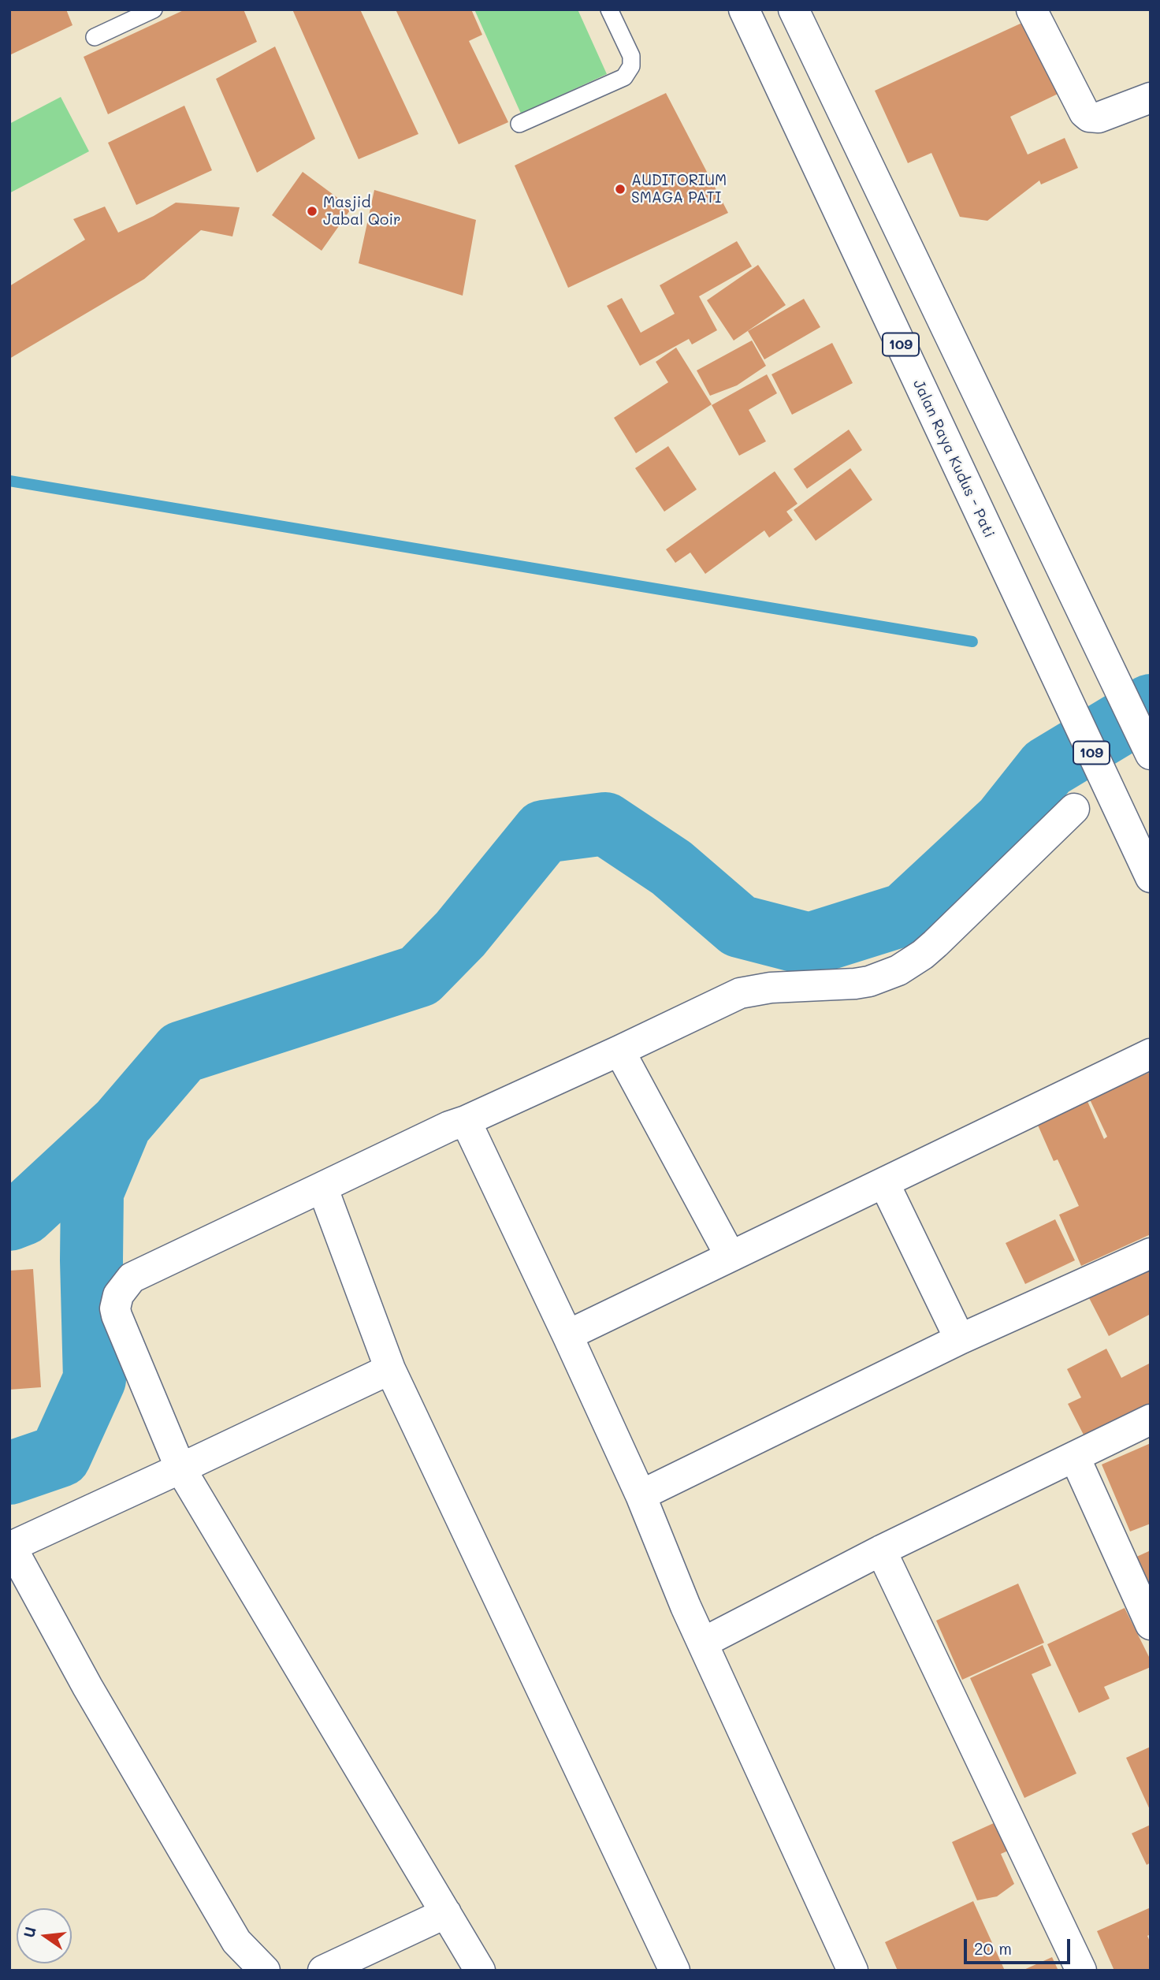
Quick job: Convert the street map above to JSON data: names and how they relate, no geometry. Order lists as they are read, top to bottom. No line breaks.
{"streets":{"street":["109","Jalan Raya Kudus - Pati"]},"places":["AUDITORIUM SMAGA PATI","Masjid Jabal Qoir"],"scale_bar":"20 m","north":"left"}
